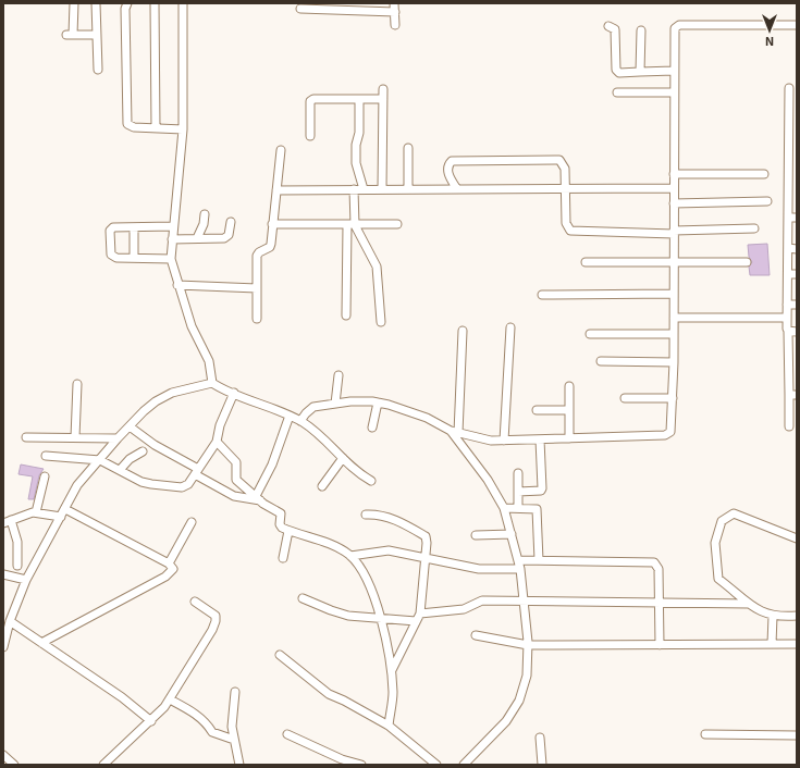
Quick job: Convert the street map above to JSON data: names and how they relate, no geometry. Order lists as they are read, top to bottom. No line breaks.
{"north":"bottom"}
